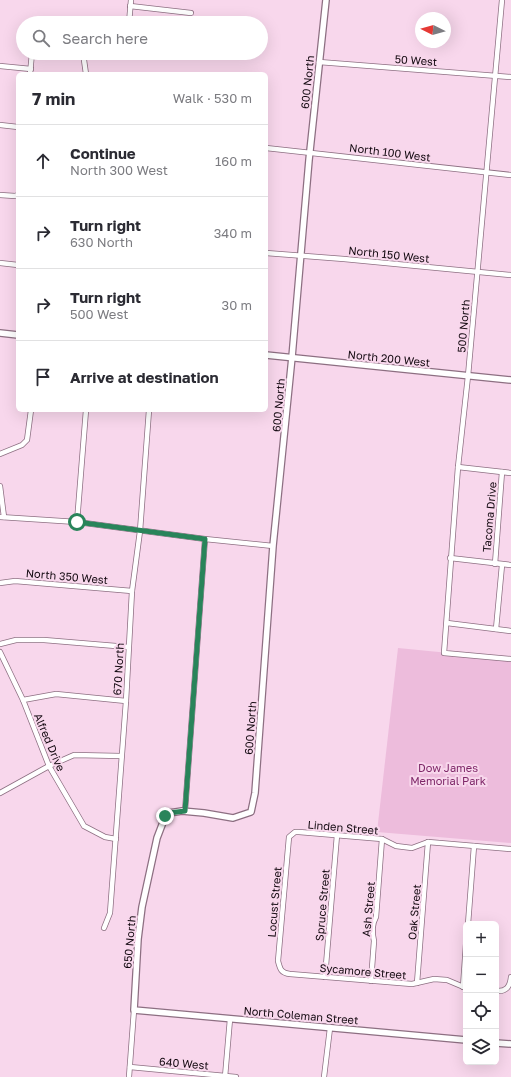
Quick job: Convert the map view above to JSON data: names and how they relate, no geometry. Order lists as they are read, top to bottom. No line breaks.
{"streets":{"street":["50 West","600 North","North 100 West","North 150 West","500 North","North 200 West","Tacoma Drive","North 350 West","670 North","Alfred Drive","Linden Street","Locust Street","Spruce Street","Ash Street","Oak Street","650 North","Sycamore Street","North Coleman Street","640 West"]},"crossings":[["50 West","600 North"],["50 West","500 North"],["600 North","North 100 West"],["600 North","North 150 West"],["600 North","North 200 West"],["600 North","650 North"],["North 100 West","500 North"],["North 150 West","500 North"],["500 North","North 200 West"],["North 350 West","670 North"],["670 North","Alfred Drive"],["Linden Street","Locust Street"],["Linden Street","Spruce Street"],["Linden Street","Ash Street"],["Linden Street","Oak Street"],["Locust Street","Sycamore Street"],["Spruce Street","Sycamore Street"],["Ash Street","Sycamore Street"],["Oak Street","Sycamore Street"],["650 North","North Coleman Street"],["650 North","640 West"]],"parks":["Dow James Memorial Park"],"north":"left","page":{"search":"Search here","heading":["7 min","Walk · 530 m"],"list":[["Continue","North 300 West","160 m"],["Turn right","630 North","340 m"],["Turn right","500 West","30 m"],"Arrive at destination"],"map_buttons":["+","−"]}}
